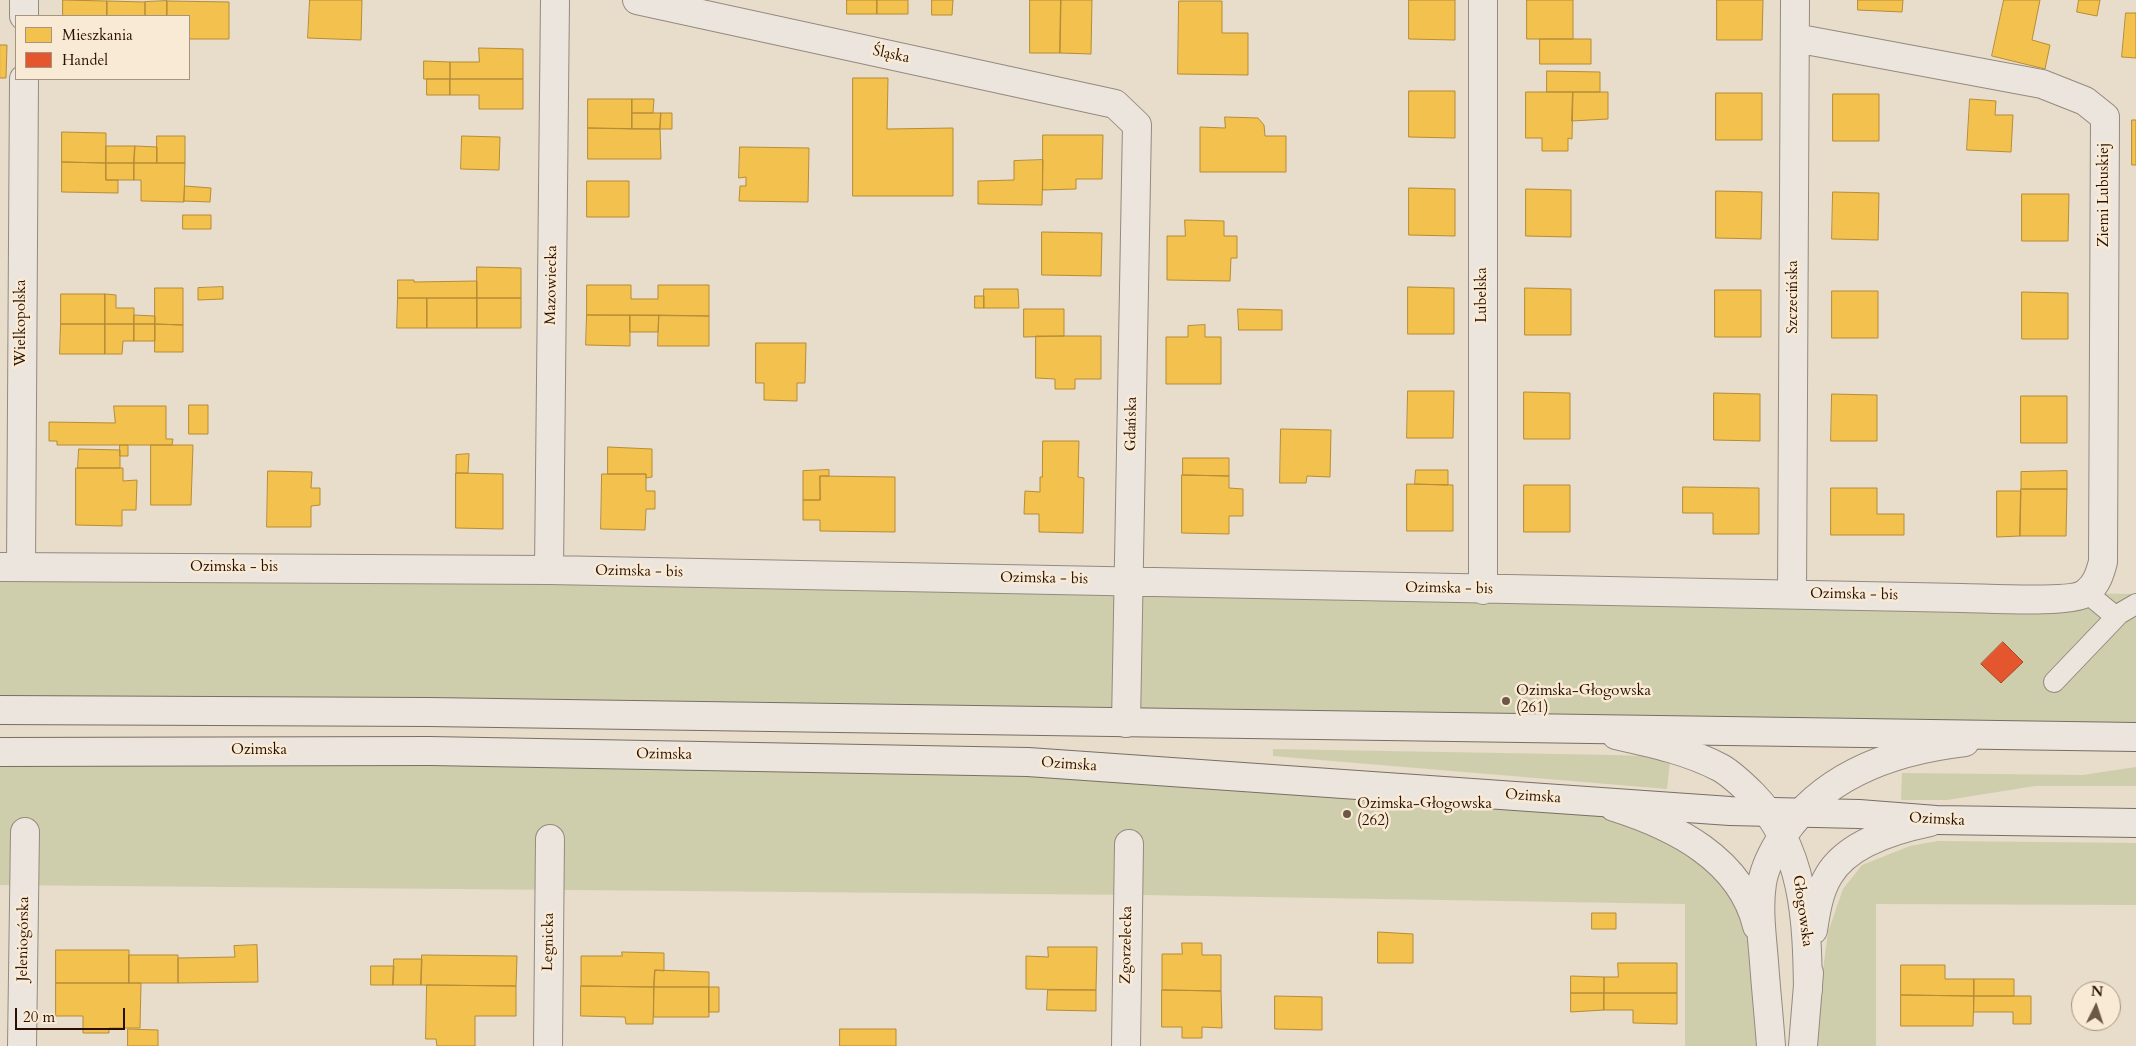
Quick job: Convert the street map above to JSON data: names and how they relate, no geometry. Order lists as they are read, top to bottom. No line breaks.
{"streets":{"street":["Śląska","Ziemi Lubuskiej","Mazowiecka","Lubelska","Szczecińska","Wielkopolska","Gdańska","Ozimska - bis","Ozimska","Głogowska","Jeleniogórska","Legnicka","Zgorzelecka"]},"crossings":[["Śląska","Gdańska"],["Ziemi Lubuskiej","Szczecińska"],["Ziemi Lubuskiej","Ozimska - bis"],["Mazowiecka","Ozimska - bis"],["Lubelska","Ozimska - bis"],["Szczecińska","Ozimska - bis"],["Wielkopolska","Ozimska - bis"],["Gdańska","Ozimska - bis"],["Ozimska","Głogowska"]],"places":["Ozimska-Głogowska (261)","Ozimska-Głogowska (262)"],"legend":["Mieszkania","Handel"],"scale_bar":"20 m","north":"top"}
